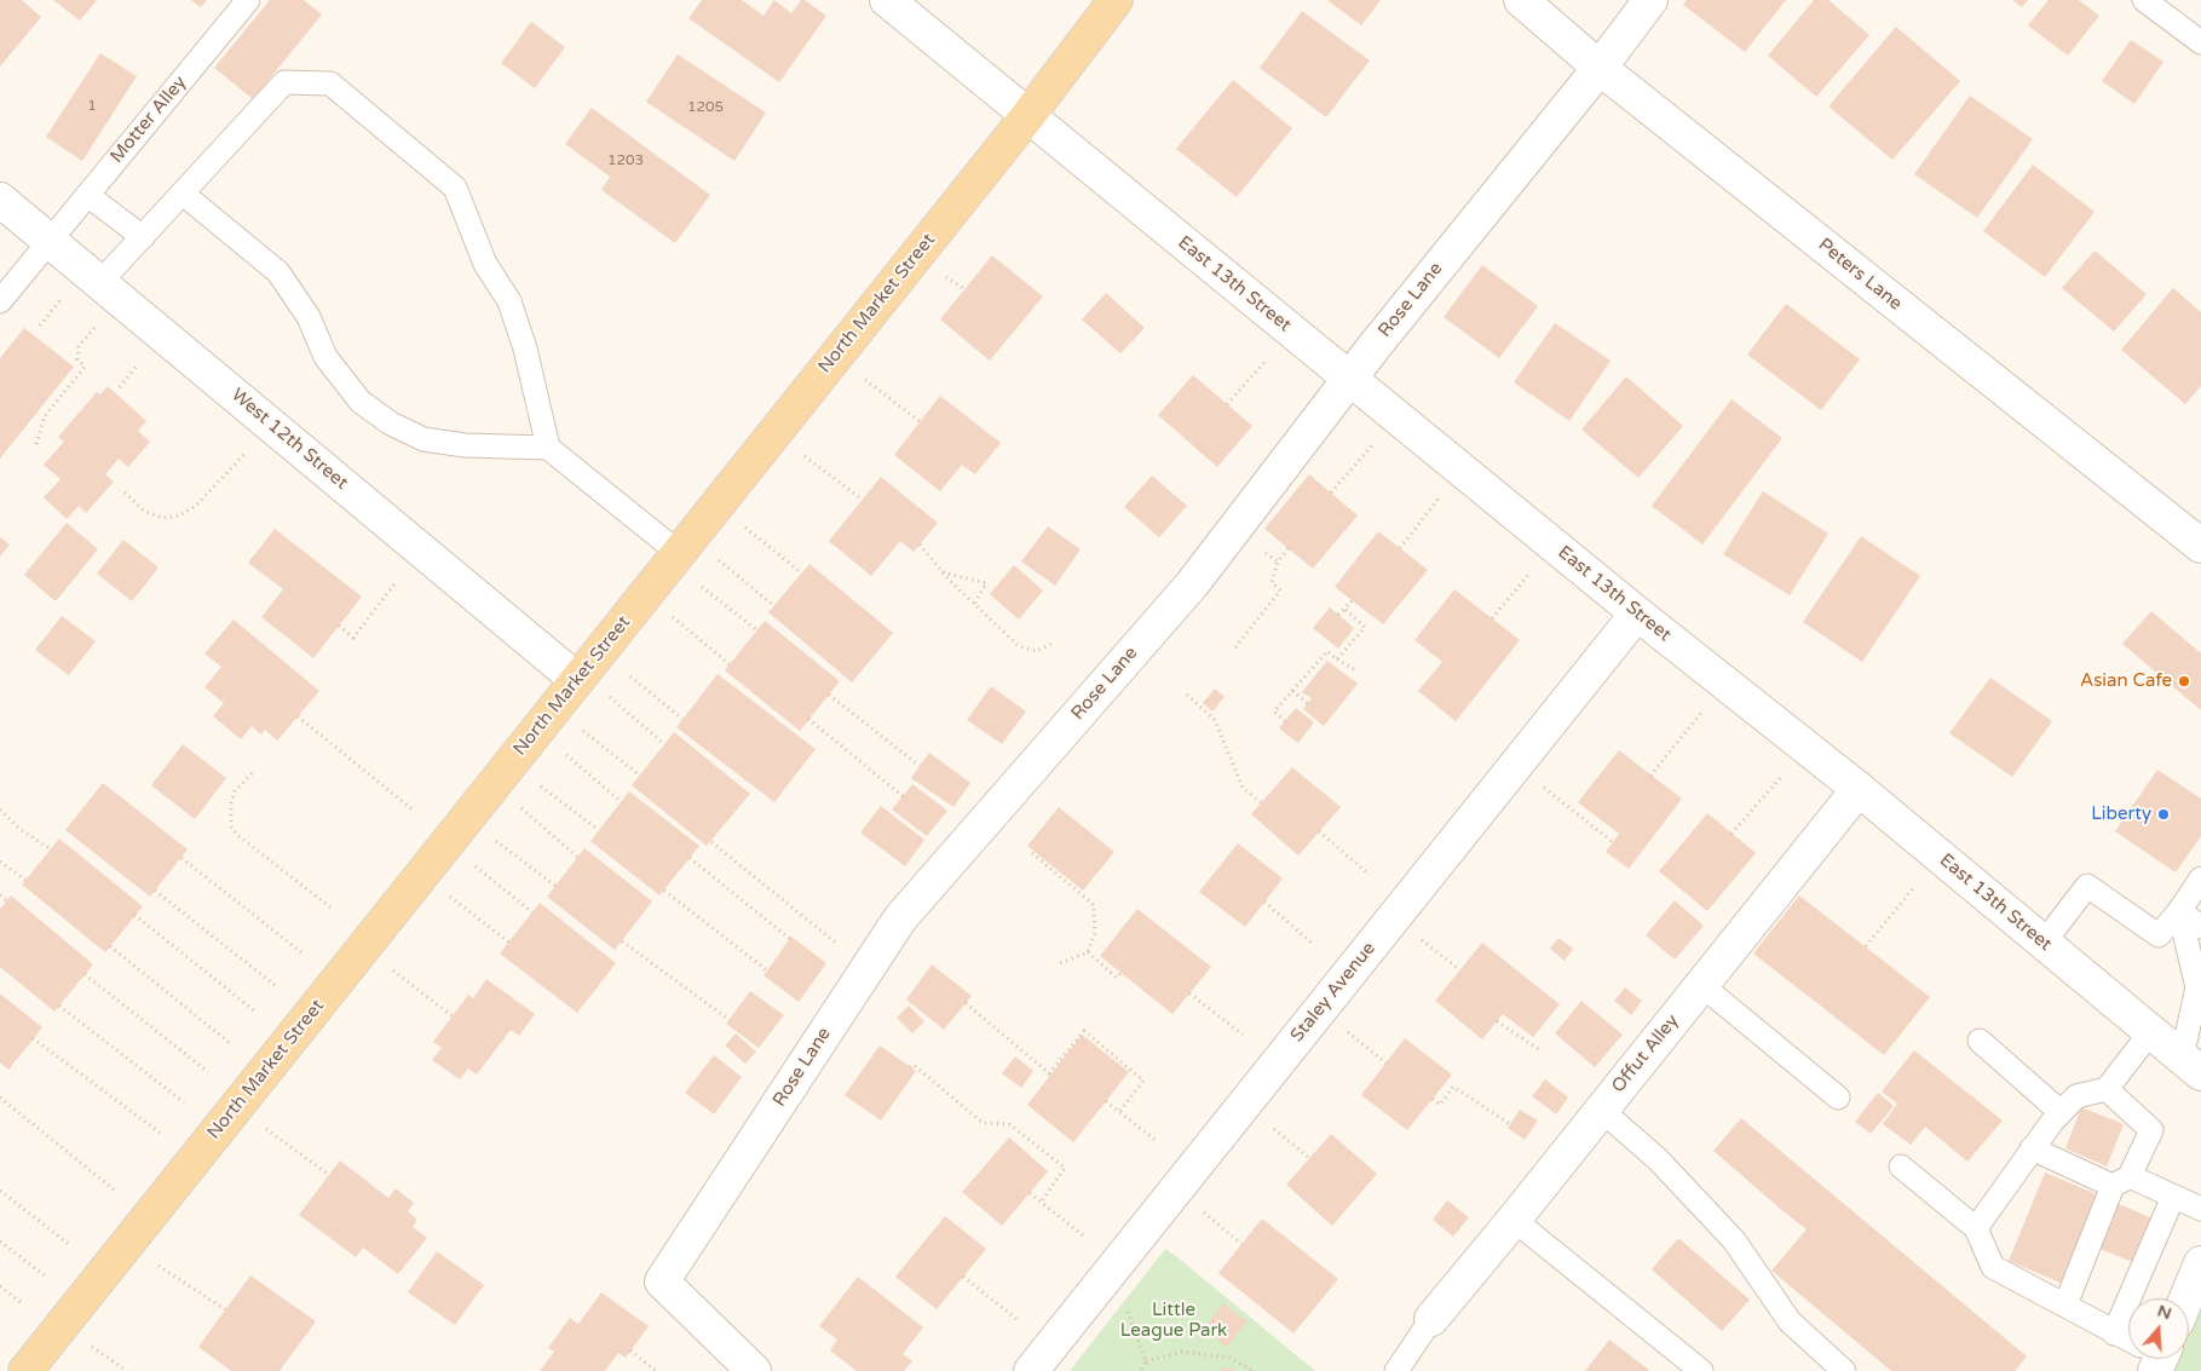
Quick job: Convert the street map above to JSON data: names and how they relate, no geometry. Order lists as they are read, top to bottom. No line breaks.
{"streets":{"main road":["North Market Street"],"street":["Peters Lane","East 13th Street","Rose Lane","West 12th Street","Staley Avenue","Offut Alley"],"lane":["Motter Alley"]},"crossings":[["Motter Alley","West 12th Street"],["Peters Lane","Rose Lane"],["East 13th Street","Rose Lane"],["East 13th Street","North Market Street"],["East 13th Street","Staley Avenue"],["East 13th Street","Offut Alley"],["North Market Street","West 12th Street"]],"parks":["Little League Park"],"places":["Asian Cafe","Liberty"],"house_numbers":["1","1205","1203"],"north":"top"}
